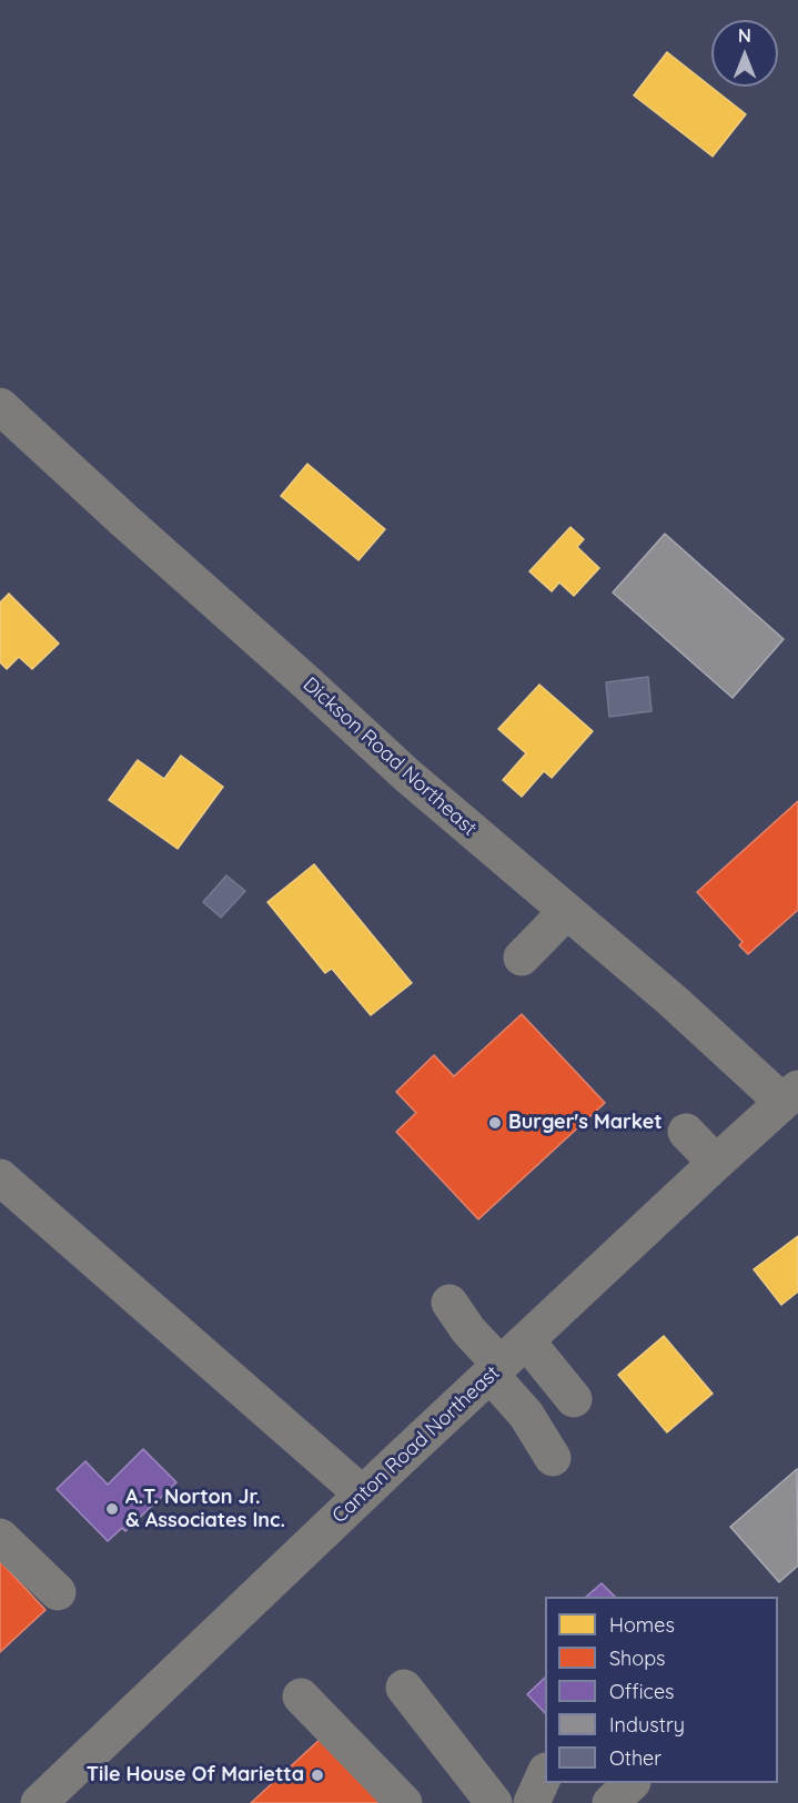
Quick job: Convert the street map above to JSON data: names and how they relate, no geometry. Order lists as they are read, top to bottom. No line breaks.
{"streets":{"street":["Dickson Road Northeast","Canton Road Northeast"]},"crossings":[["Dickson Road Northeast","Canton Road Northeast"]],"places":["Burger's Market","A.T. Norton Jr. & Associates Inc.","Tile House Of Marietta"],"legend":["Homes","Shops","Offices","Industry","Other"],"north":"top"}
